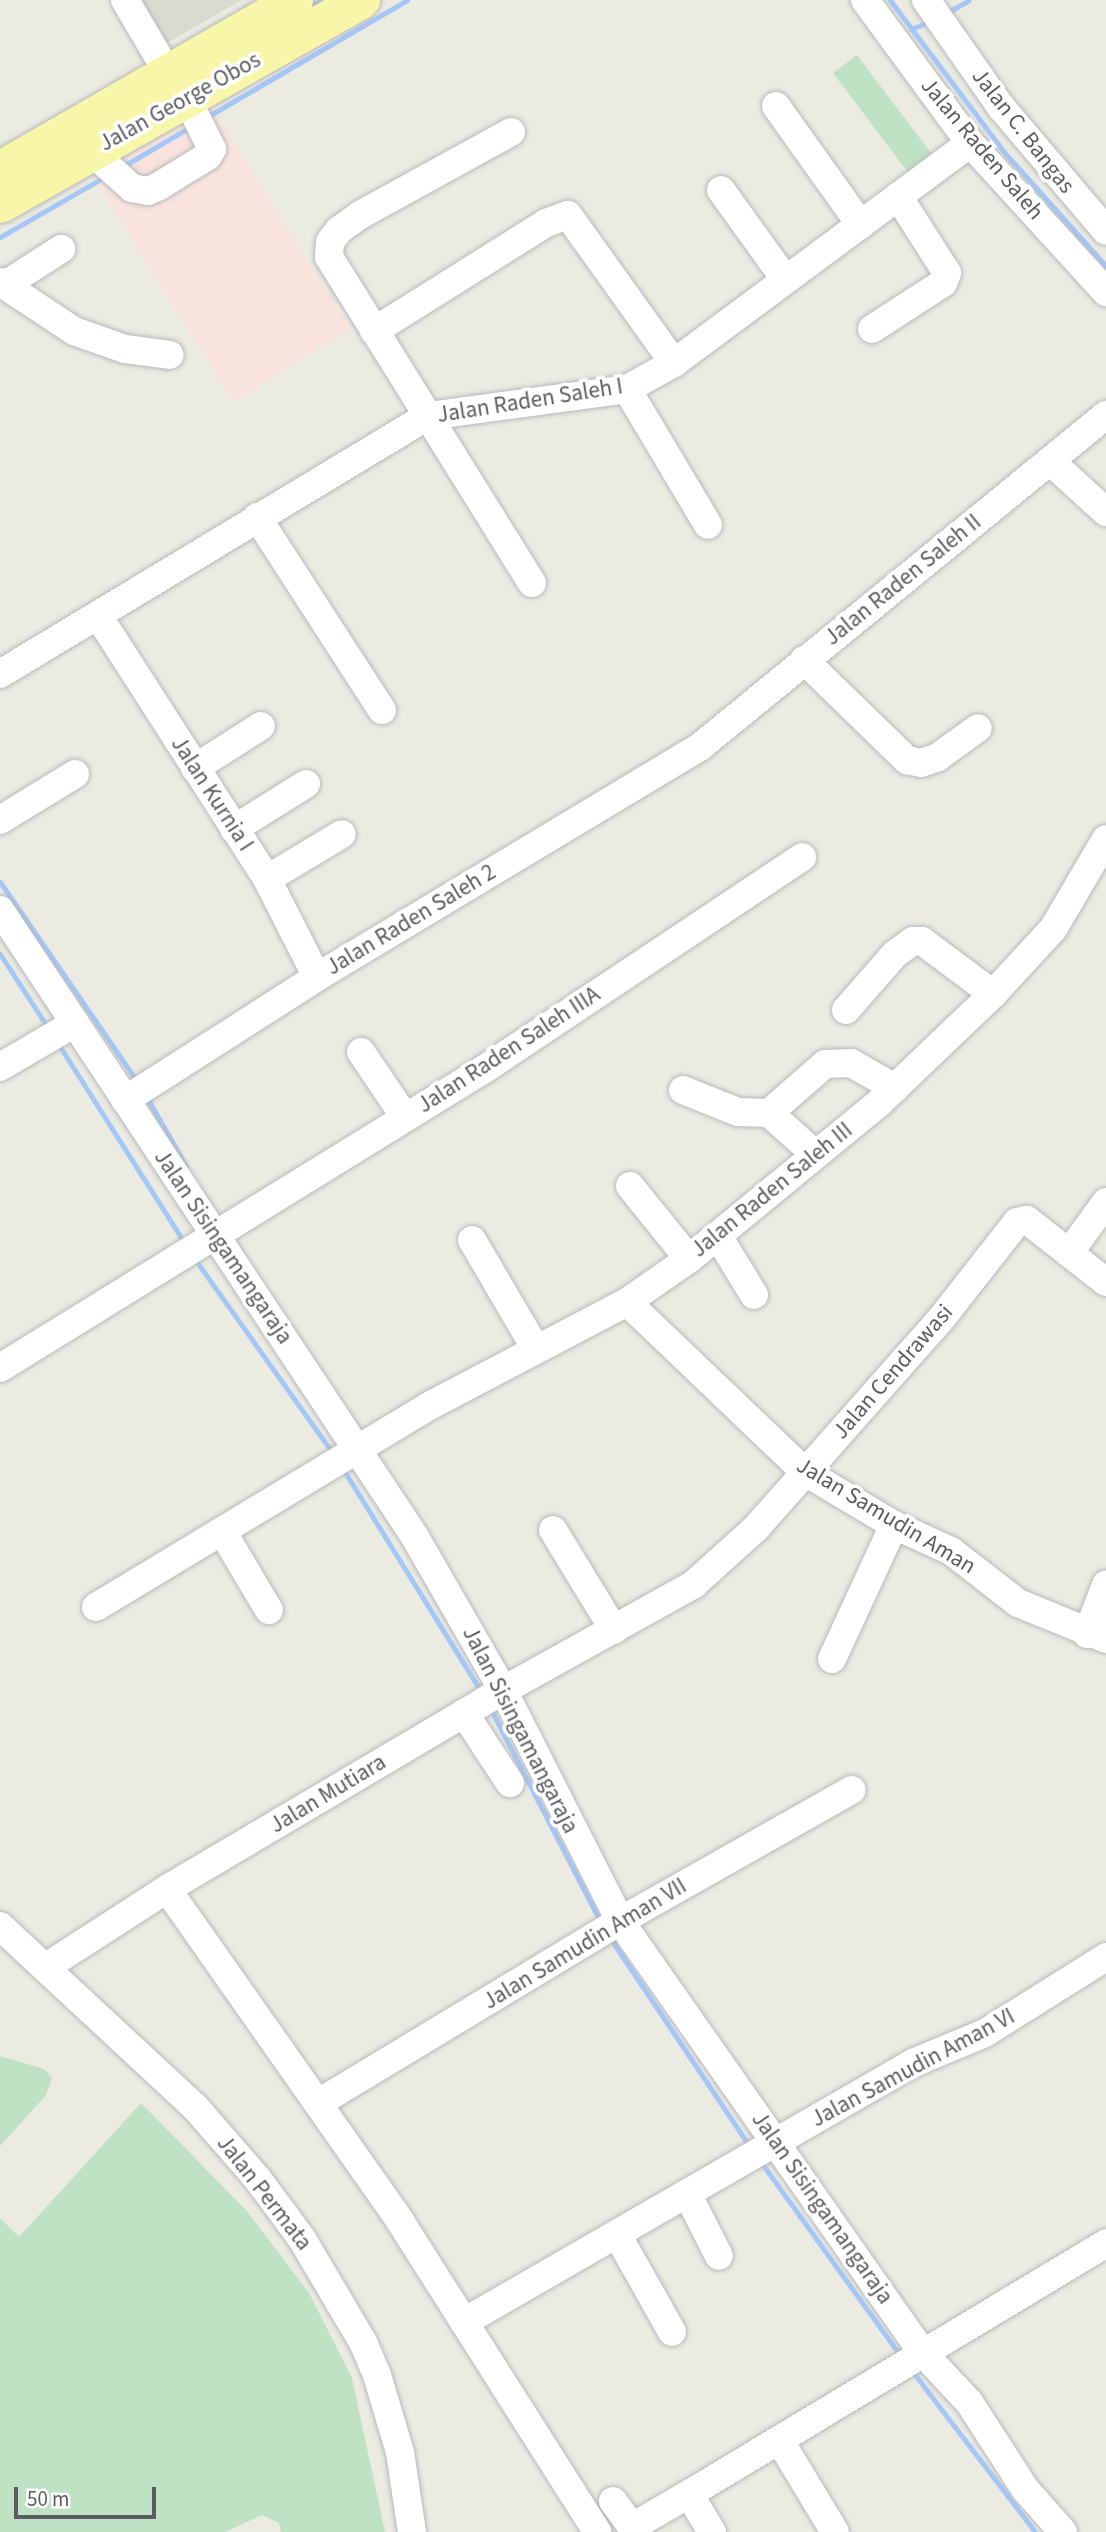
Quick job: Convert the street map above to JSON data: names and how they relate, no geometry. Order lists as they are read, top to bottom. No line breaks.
{"streets":{"main road":["Jalan George Obos"],"street":["Jalan C. Bangas","Jalan Raden Saleh","Jalan Raden Saleh I","Jalan Raden Saleh II","Jalan Kurnia I","Jalan Raden Saleh 2","Jalan Raden Saleh IIIA","Jalan Raden Saleh III","Jalan Sisingamangaraja","Jalan Cendrawasi","Jalan Samudin Aman","Jalan Mutiara","Jalan Samudin Aman VII","Jalan Samudin Aman VI","Jalan Permata"]},"crossings":[["Jalan Raden Saleh","Jalan Raden Saleh I"],["Jalan Raden Saleh I","Jalan Kurnia I"],["Jalan Raden Saleh II","Jalan Raden Saleh 2"],["Jalan Kurnia I","Jalan Raden Saleh 2"],["Jalan Raden Saleh 2","Jalan Sisingamangaraja"],["Jalan Raden Saleh IIIA","Jalan Sisingamangaraja"],["Jalan Raden Saleh III","Jalan Sisingamangaraja"],["Jalan Raden Saleh III","Jalan Samudin Aman"],["Jalan Sisingamangaraja","Jalan Mutiara"],["Jalan Sisingamangaraja","Jalan Samudin Aman VII"],["Jalan Sisingamangaraja","Jalan Samudin Aman VI"],["Jalan Cendrawasi","Jalan Samudin Aman"],["Jalan Cendrawasi","Jalan Mutiara"],["Jalan Mutiara","Jalan Permata"]],"scale_bar":"50 m"}
